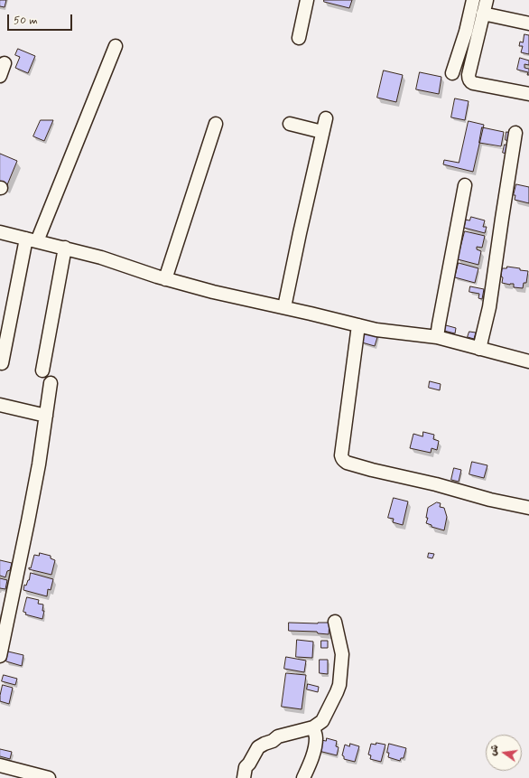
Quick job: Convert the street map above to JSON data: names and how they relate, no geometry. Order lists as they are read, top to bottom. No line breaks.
{"scale_bar":"50 m","north":"left"}
